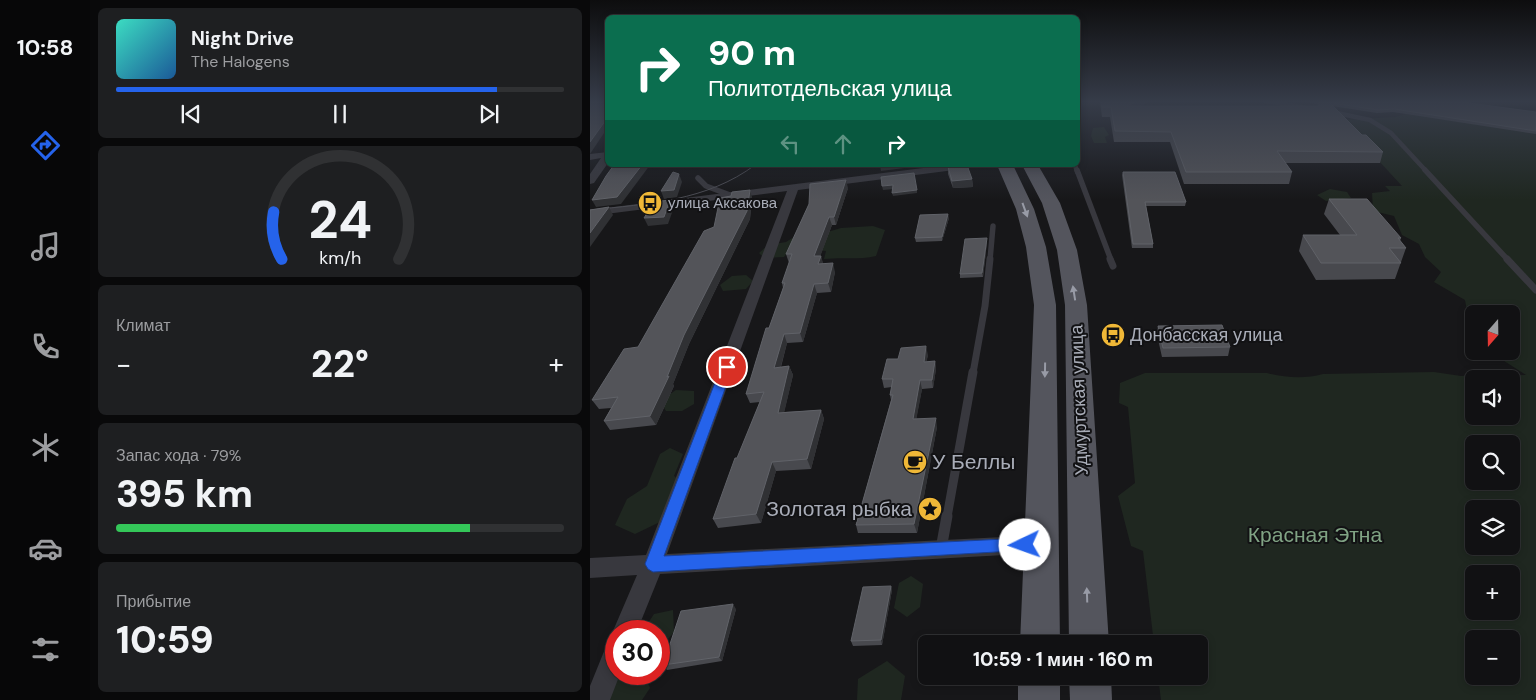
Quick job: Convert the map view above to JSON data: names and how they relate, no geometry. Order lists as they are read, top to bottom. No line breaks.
{"streets":{"main road":["Удмуртская улица"]},"parks":["Красная Этна"],"places":{"bus stop":["улица Аксакова","Донбасская улица"],"cafe":["У Беллы"],"place":["Золотая рыбка"]},"north":"bottom","page":{"tabs":"10:58","turn":["90 m","Политотдельская улица"],"song":["Night Drive","The Halogens"],"tile":["Климат",["Запас хода · 79%","395 km"],["Прибытие","10:59"]],"map_buttons":["+","−"],"heat":["−","22°","+"],"limit":"30","trip":"10:59 · 1 мин · 160 m","gauge":["24","km/h"]}}
